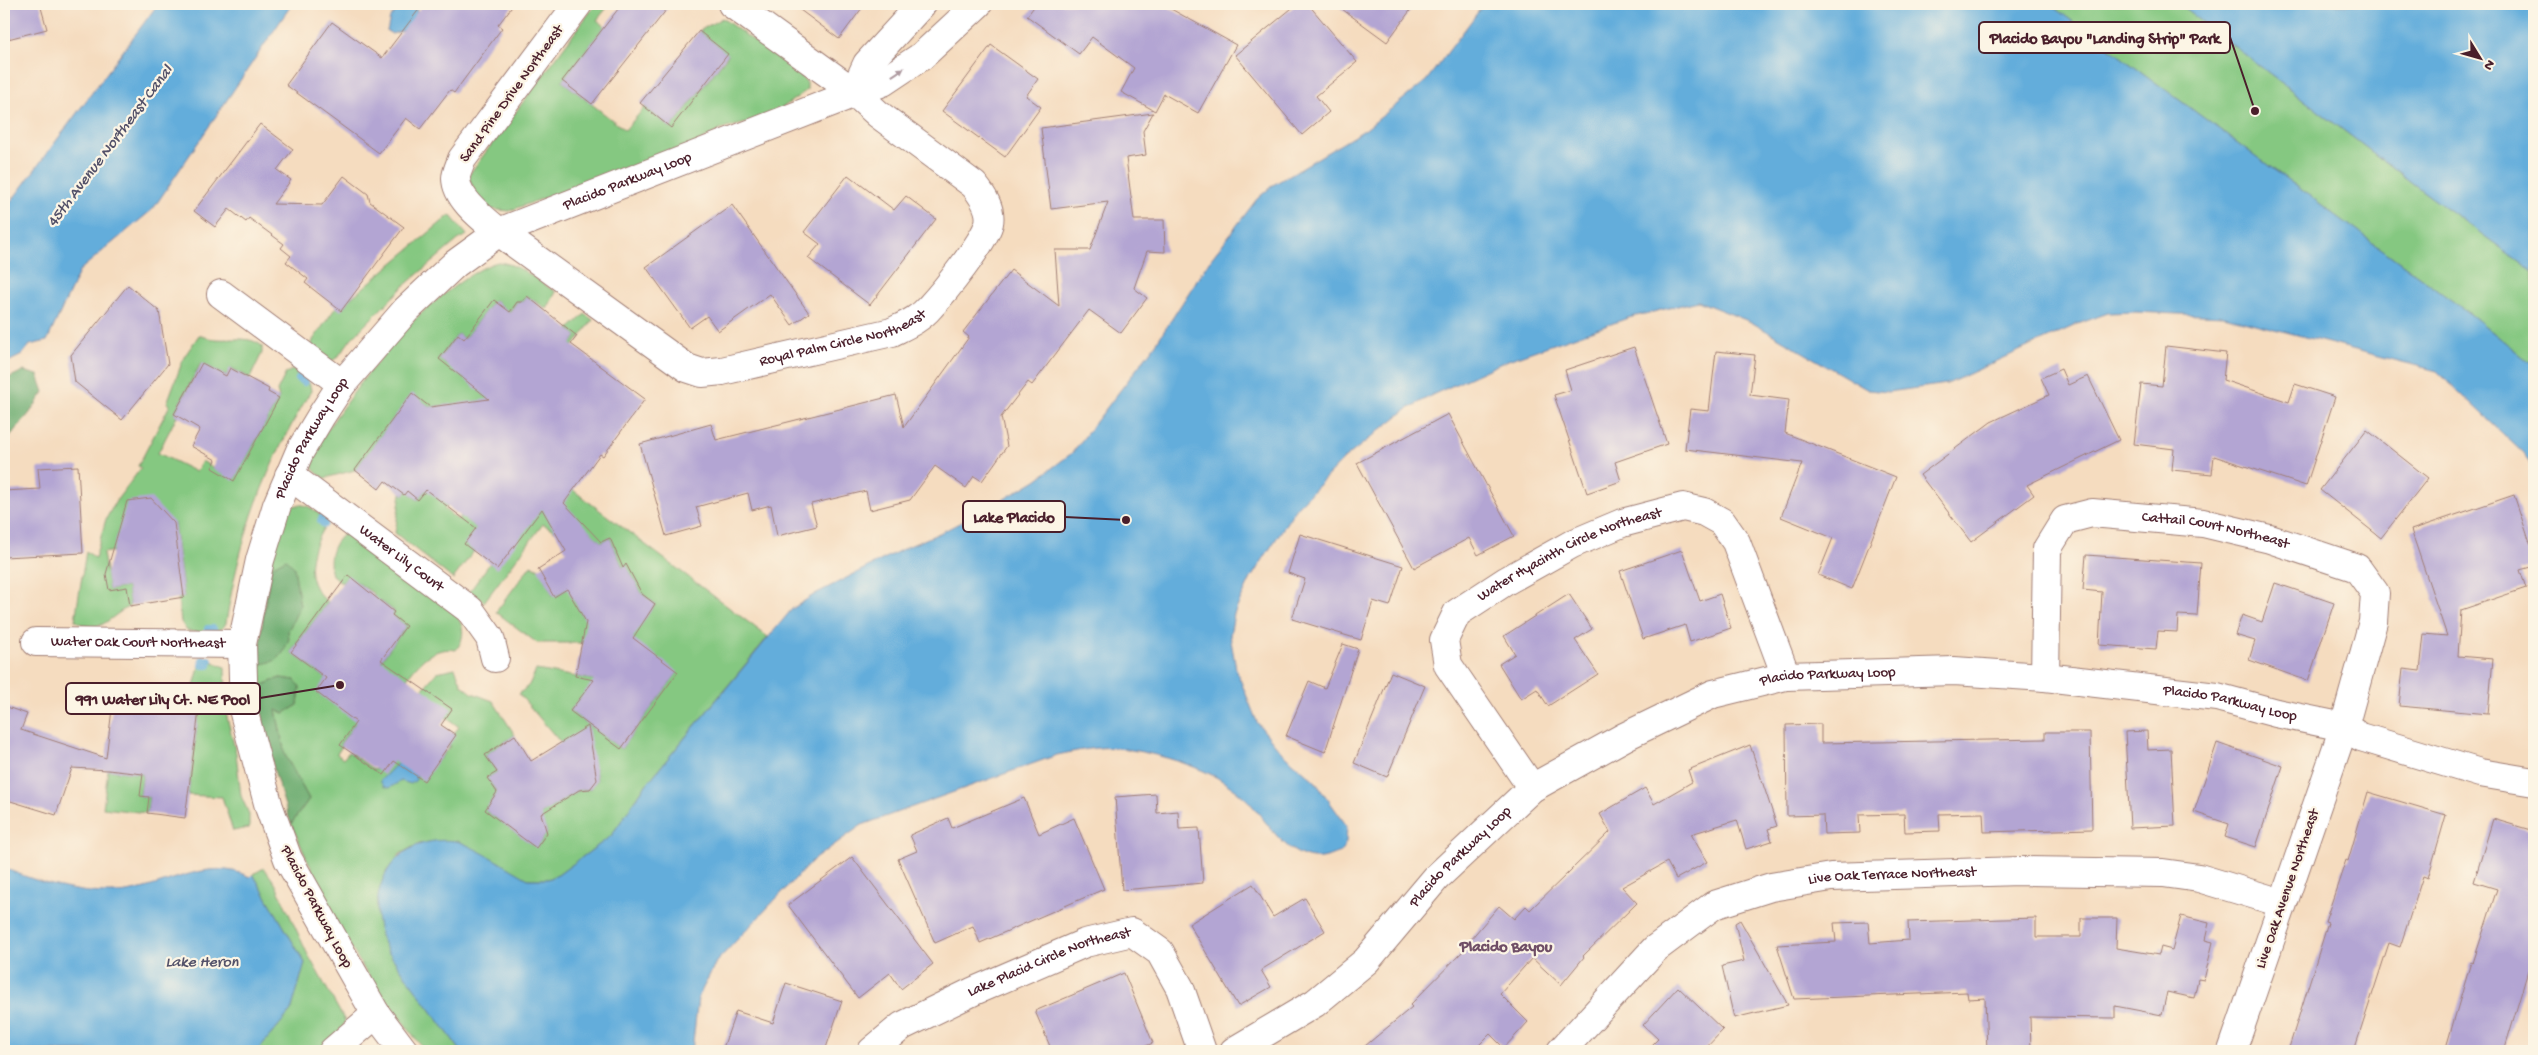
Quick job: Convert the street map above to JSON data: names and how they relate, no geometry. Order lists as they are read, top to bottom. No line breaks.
{"streets":{"street":["Sand Pine Drive Northeast","Placido Parkway Loop","Royal Palm Circle Northeast","Cattail Court Northeast","Water Hyacinth Circle Northeast","Water Lily Court","Water Oak Court Northeast","Live Oak Terrace Northeast","Live Oak Avenue Northeast","Lake Placid Circle Northeast"]},"crossings":[["Sand Pine Drive Northeast","Placido Parkway Loop"],["Sand Pine Drive Northeast","Royal Palm Circle Northeast"],["Placido Parkway Loop","Royal Palm Circle Northeast"],["Placido Parkway Loop","Cattail Court Northeast"],["Placido Parkway Loop","Water Hyacinth Circle Northeast"],["Placido Parkway Loop","Water Lily Court"],["Placido Parkway Loop","Water Oak Court Northeast"],["Placido Parkway Loop","Live Oak Avenue Northeast"],["Cattail Court Northeast","Live Oak Avenue Northeast"],["Live Oak Terrace Northeast","Live Oak Avenue Northeast"]],"districts":["Placido Bayou"],"water":["45th Avenue Northeast Canal","Lake Heron"],"places":["Placido Bayou \"Landing Strip\" Park","Lake Placido","991 Water Lily Ct. NE Pool"],"north":"bottom right"}
